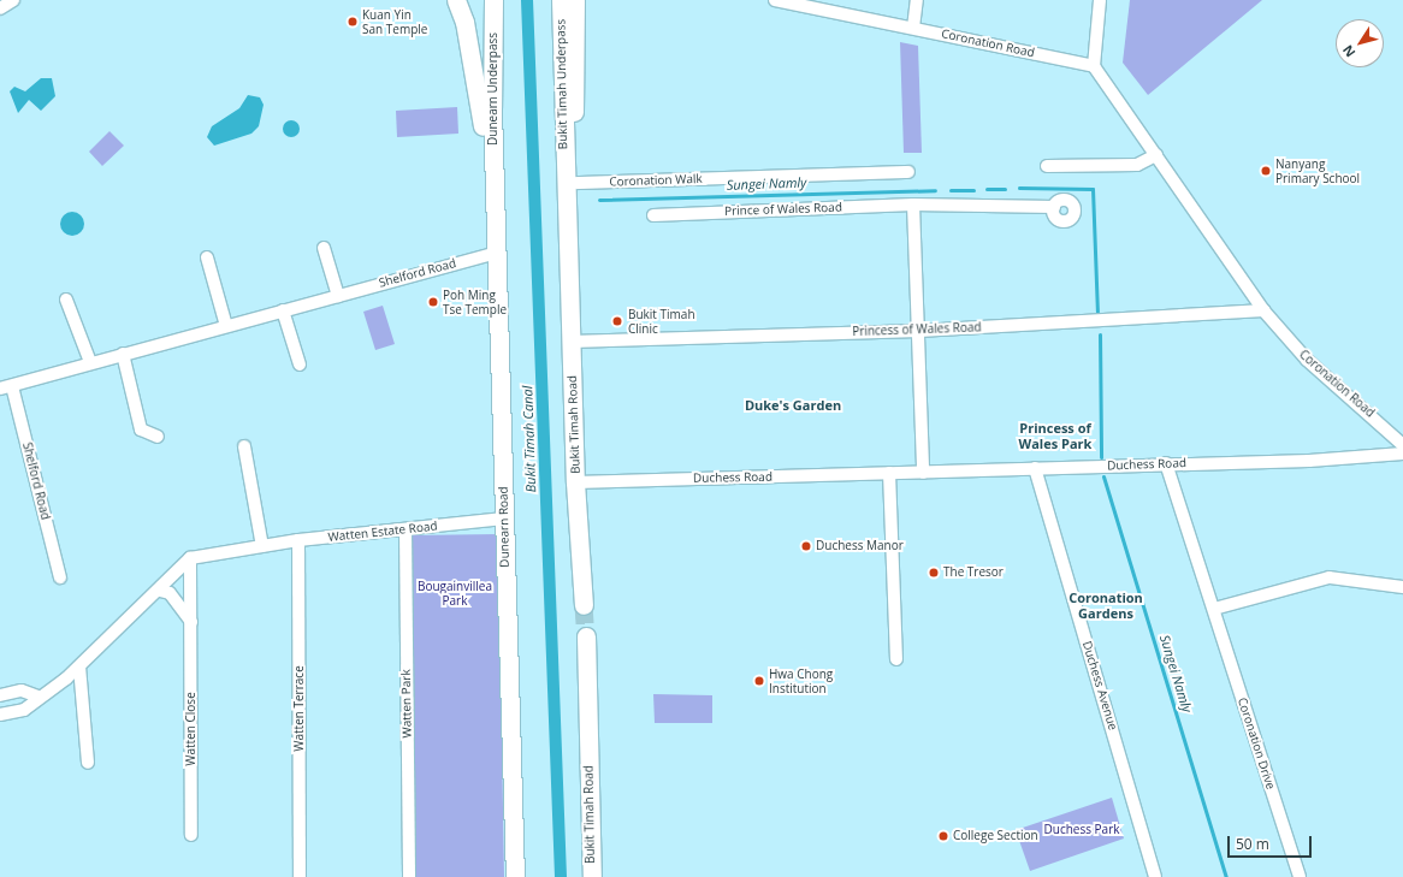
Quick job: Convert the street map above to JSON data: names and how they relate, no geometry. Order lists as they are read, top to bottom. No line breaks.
{"streets":{"highway":["Bukit Timah Underpass","Dunearn Underpass","Bukit Timah Road","Dunearn Road"],"street":["Coronation Road","Coronation Walk","Prince of Wales Road","Shelford Road","Princess of Wales Road","Duchess Road","Watten Estate Road","Duchess Avenue","Watten Park","Watten Terrace","Watten Close","Coronation Drive"]},"crossings":[["Coronation Road","Princess of Wales Road"],["Bukit Timah Underpass","Bukit Timah Road"],["Dunearn Underpass","Dunearn Road"],["Coronation Walk","Bukit Timah Road"],["Shelford Road","Dunearn Road"],["Princess of Wales Road","Bukit Timah Road"],["Bukit Timah Road","Duchess Road"],["Duchess Road","Duchess Avenue"],["Duchess Road","Coronation Drive"],["Dunearn Road","Watten Estate Road"],["Watten Estate Road","Watten Park"],["Watten Estate Road","Watten Terrace"],["Watten Estate Road","Watten Close"]],"districts":["Duke's Garden","Princess of Wales Park","Coronation Gardens"],"water":["Sungei Namly","Bukit Timah Canal"],"parks":["Bougainvillea Park","Duchess Park"],"places":["Kuan Yin San Temple","Nanyang Primary School","Poh Ming Tse Temple","Bukit Timah Clinic","Duchess Manor","The Tresor","Hwa Chong Institution","College Section"],"scale_bar":"50 m","north":"bottom left"}
